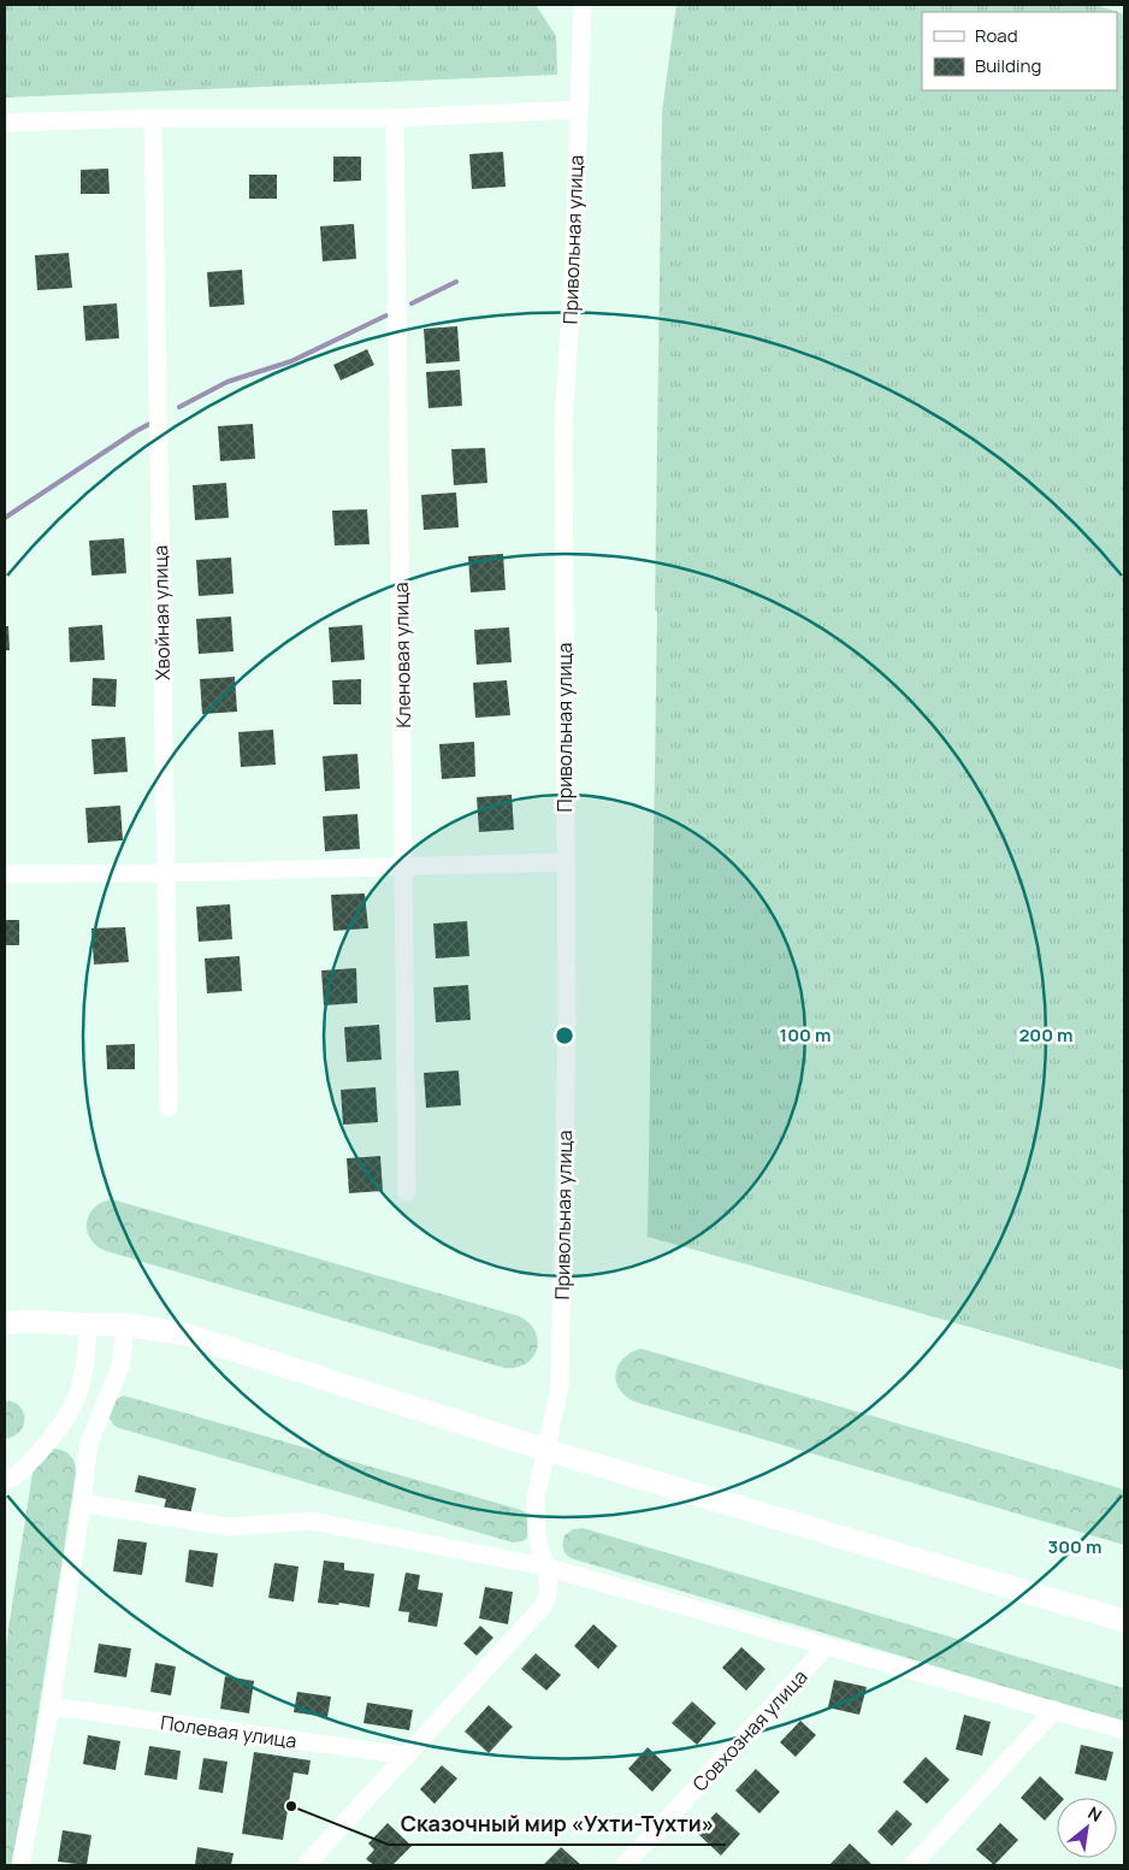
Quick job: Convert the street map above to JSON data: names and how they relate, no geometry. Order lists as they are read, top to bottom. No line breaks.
{"streets":{"street":["Привольная улица","Хвойная улица","Кленовая улица","Совхозная улица","Полевая улица"]},"places":["Сказочный мир «Ухти-Тухти»"],"legend":["Road","Building"],"north":"top right","rings":["100 m","200 m","300 m"]}
